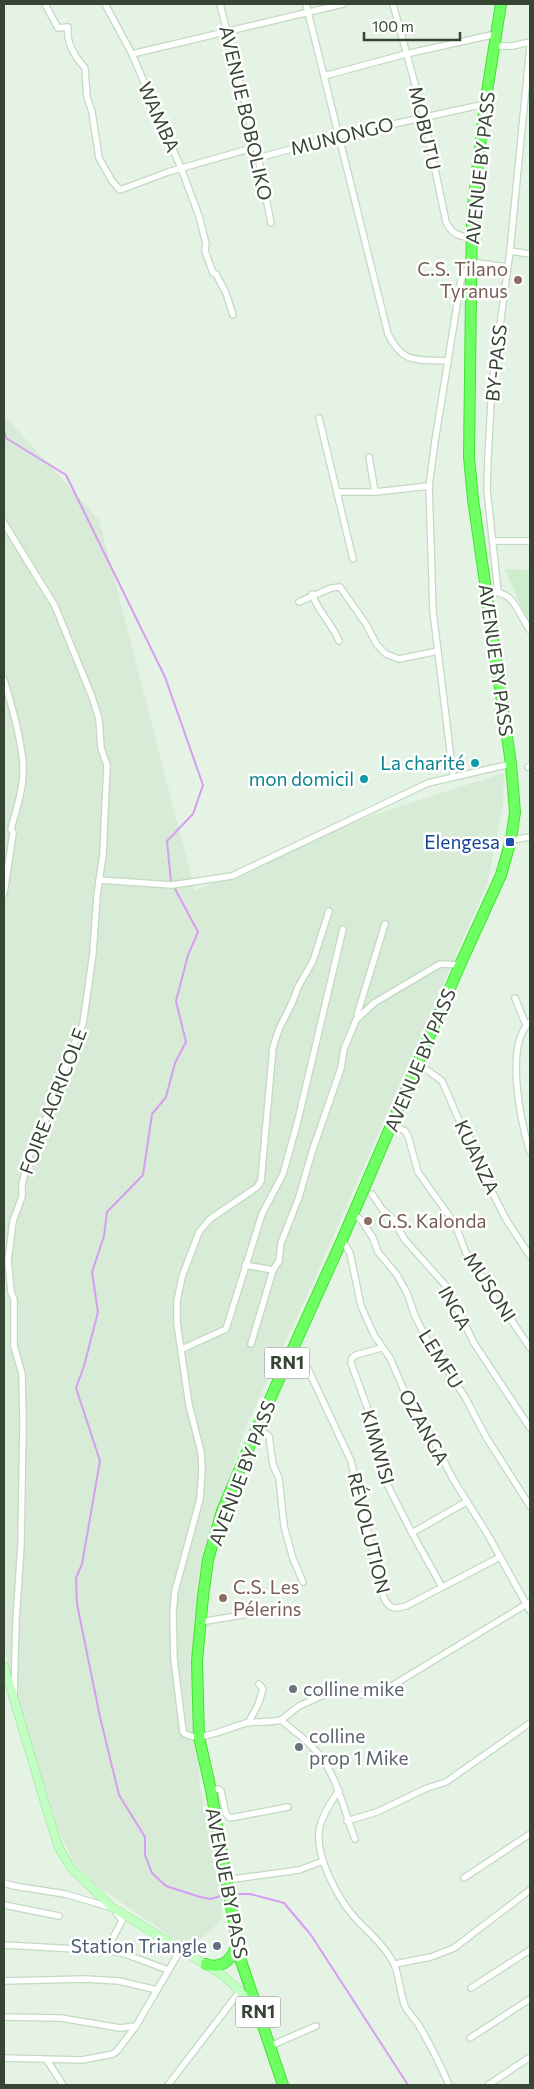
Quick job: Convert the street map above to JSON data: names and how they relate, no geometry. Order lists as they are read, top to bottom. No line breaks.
{"streets":{"highway":["AVENUE BY PASS","RN1"],"street":["AVENUE BOBOLIKO","WAMBA","MOBUTU","MUNONGO","BY-PASS","FOIRE AGRICOLE","KUANZA","MUSONI","INGA","LEMFU","OZANGA","KIMWISI","RÉVOLUTION"]},"crossings":[["AVENUE BOBOLIKO","MUNONGO"],["MOBUTU","MUNONGO"],["MOBUTU","AVENUE BY PASS"],["MUNONGO","AVENUE BY PASS"],["AVENUE BY PASS","BY-PASS"],["AVENUE BY PASS","KUANZA"],["AVENUE BY PASS","MUSONI"],["AVENUE BY PASS","LEMFU"],["AVENUE BY PASS","OZANGA"],["AVENUE BY PASS","RÉVOLUTION"],["OZANGA","KIMWISI"],["OZANGA","RÉVOLUTION"],["KIMWISI","RÉVOLUTION"]],"places":{"other":["C.S. Tilano Tyranus","La charité","mon domicil","G.S. Kalonda","C.S. Les Pélerins","colline mike","colline prop 1 Mike","Station Triangle"],"transit":["Elengesa"]},"scale_bar":"100 m"}
